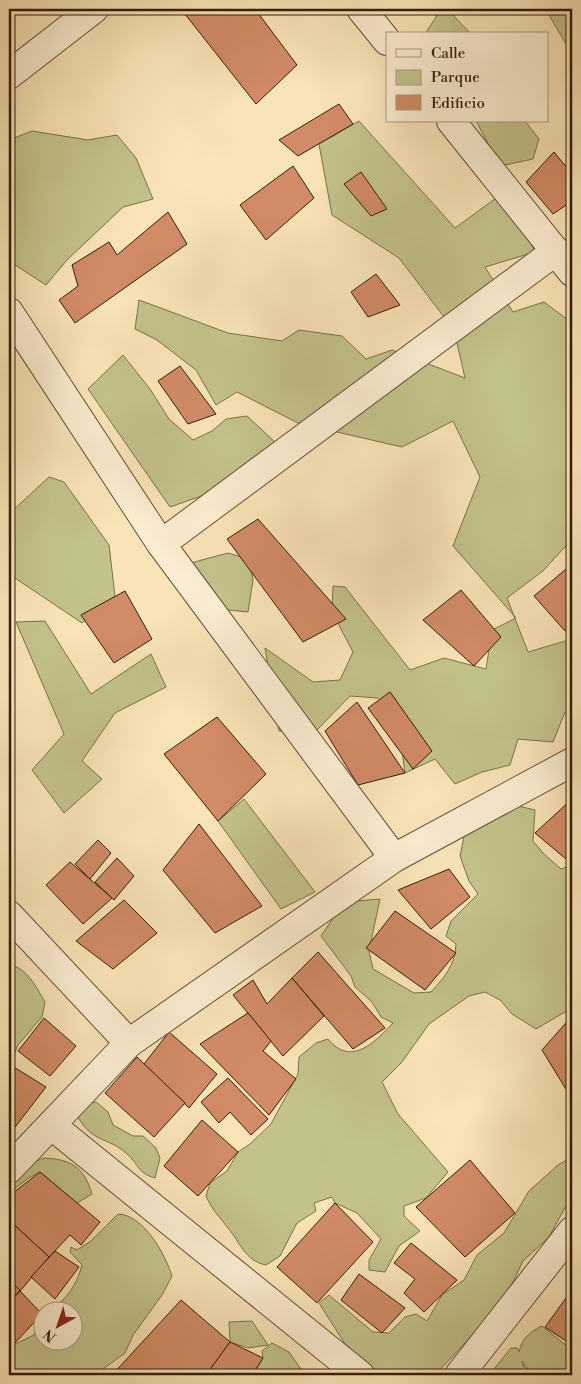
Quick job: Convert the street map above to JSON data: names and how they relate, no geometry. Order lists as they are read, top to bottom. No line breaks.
{"legend":["Calle","Parque","Edificio"],"north":"bottom left"}
